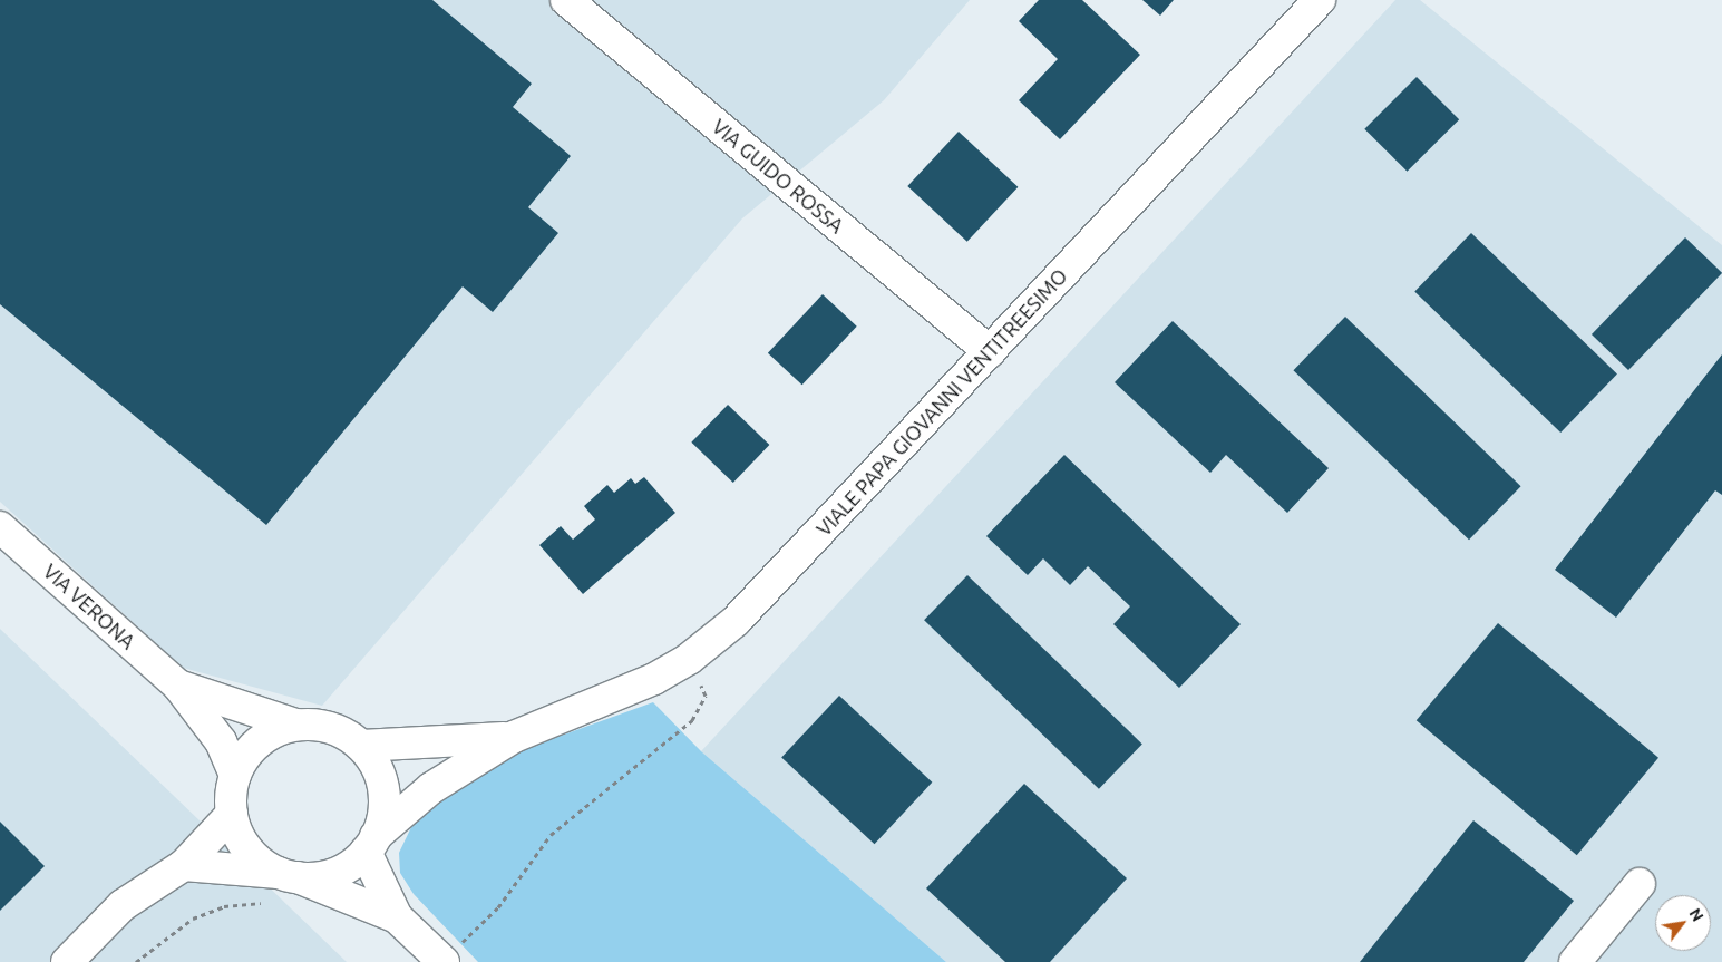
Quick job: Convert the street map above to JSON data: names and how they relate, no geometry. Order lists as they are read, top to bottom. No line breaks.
{"streets":{"street":["VIA GUIDO ROSSA","VIALE PAPA GIOVANNI VENTITREESIMO","VIA VERONA"]},"crossings":[["VIA GUIDO ROSSA","VIALE PAPA GIOVANNI VENTITREESIMO"],["VIALE PAPA GIOVANNI VENTITREESIMO","VIA VERONA"]],"north":"top right"}
